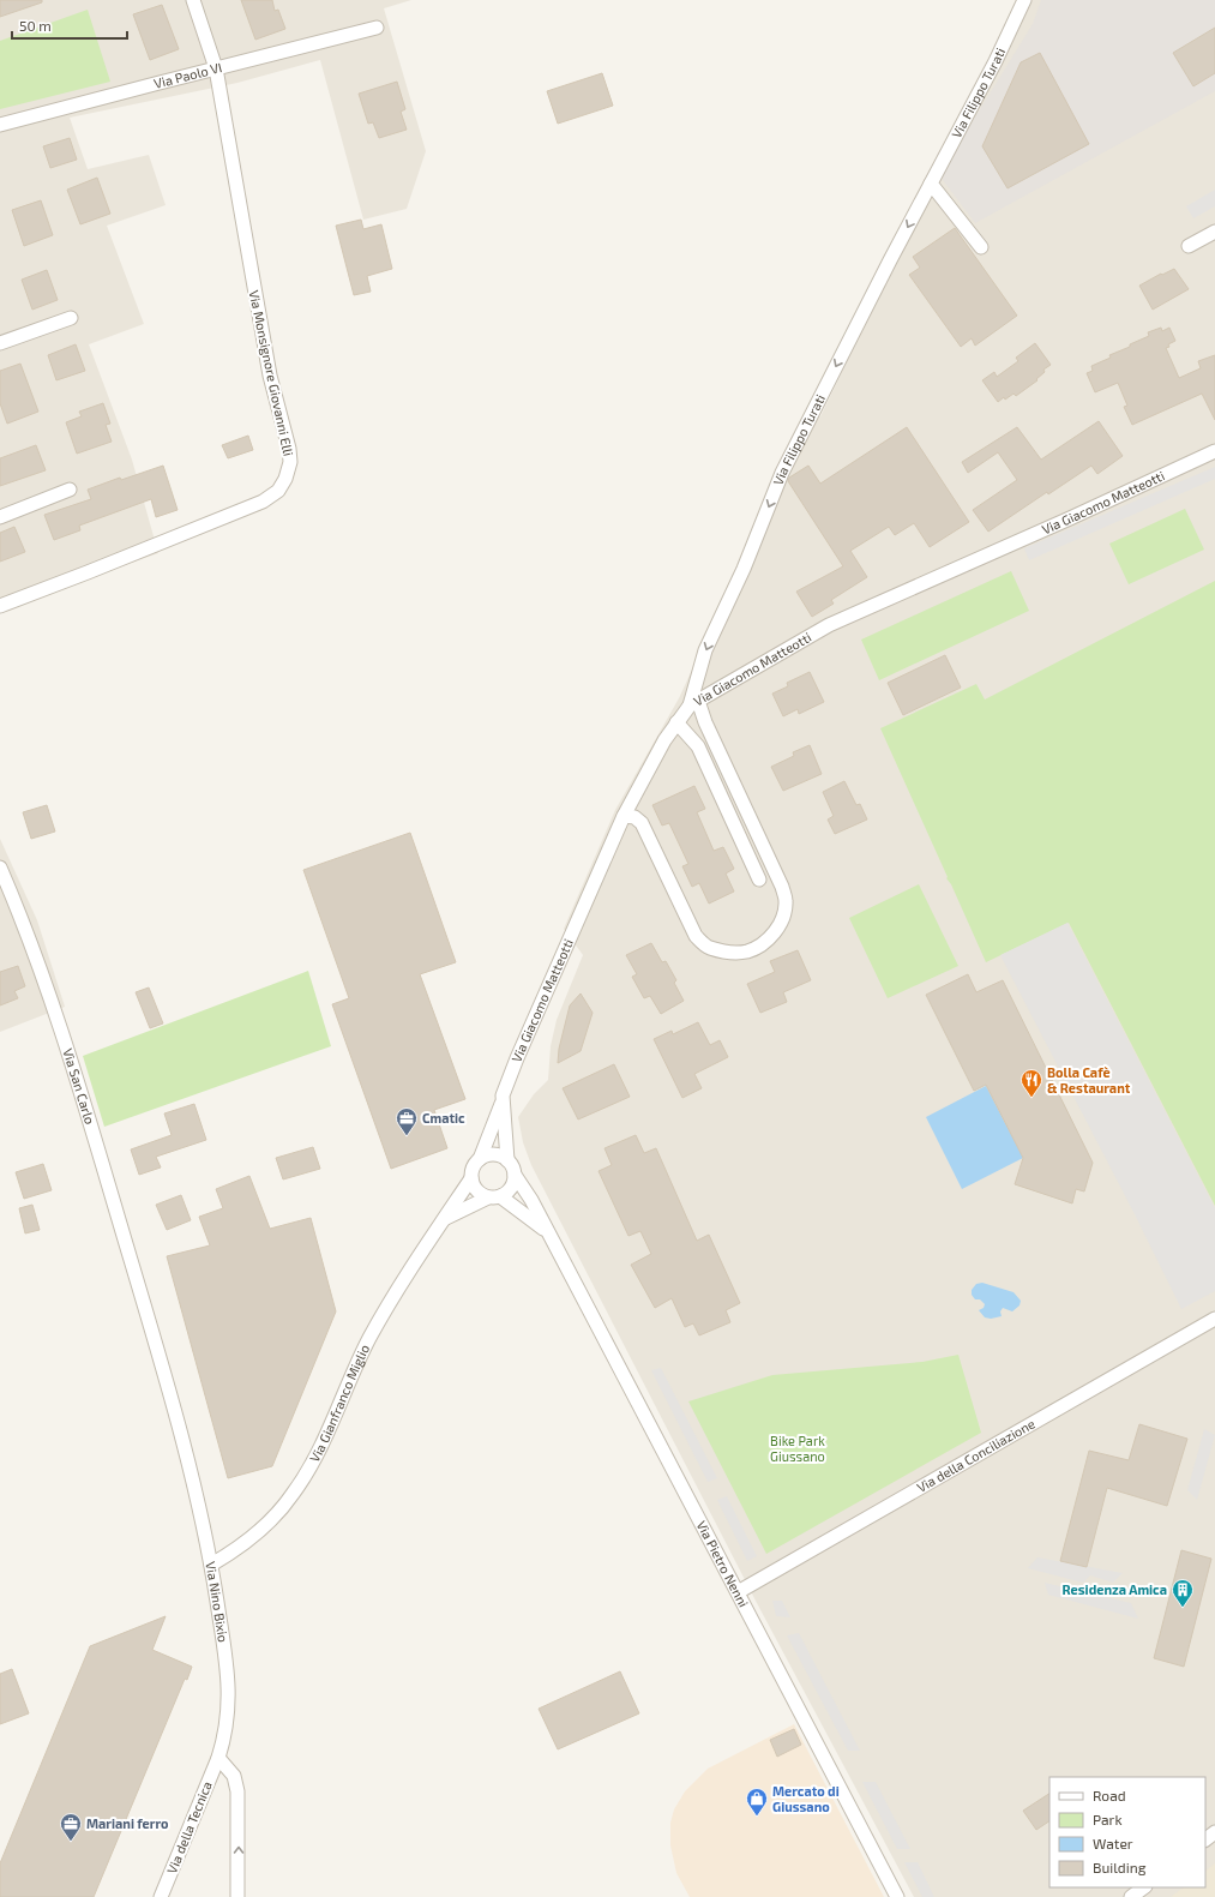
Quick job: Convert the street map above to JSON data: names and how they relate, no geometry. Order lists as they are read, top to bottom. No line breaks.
{"streets":{"street":["Via Paolo VI","Via Filippo Turati","Via Monsignore Giovanni Elli","Via Giacomo Matteotti","Via San Carlo","Via Gianfranco Miglio","Via della Conciliazione","Via Pietro Nenni","Via Nino Bixio","Via della Tecnica"]},"crossings":[["Via Paolo VI","Via Monsignore Giovanni Elli"],["Via Filippo Turati","Via Giacomo Matteotti"],["Via Giacomo Matteotti","Via Gianfranco Miglio"],["Via Giacomo Matteotti","Via Pietro Nenni"],["Via San Carlo","Via Nino Bixio"],["Via Gianfranco Miglio","Via Pietro Nenni"],["Via Gianfranco Miglio","Via Nino Bixio"],["Via della Conciliazione","Via Pietro Nenni"],["Via Nino Bixio","Via della Tecnica"]],"one_way":["Via Filippo Turati"],"parks":["Bike Park Giussano"],"places":{"restaurant":["Bolla Cafè & Restaurant"],"office":["Cmatic","Mariani ferro"],"building":["Residenza Amica"],"shop":["Mercato di Giussano"]},"legend":["Road","Park","Water","Building"],"scale_bar":"50 m"}
